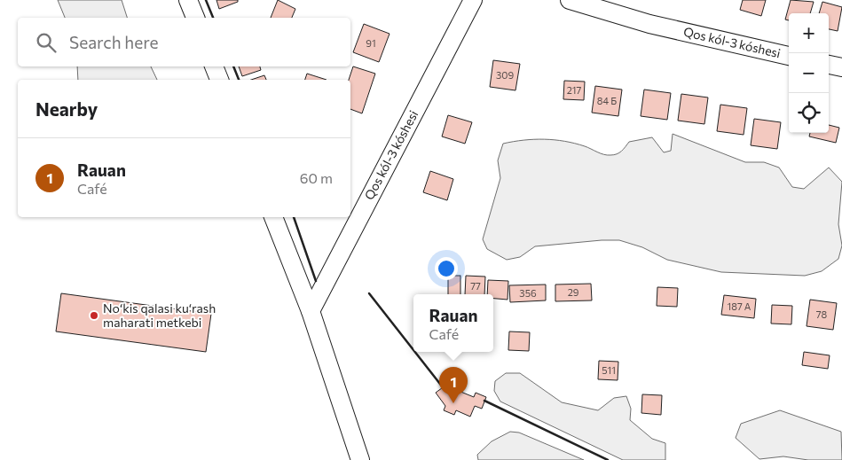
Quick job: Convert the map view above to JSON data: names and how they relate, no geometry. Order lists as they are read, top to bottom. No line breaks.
{"streets":{"street":["Qos kól-3 kóshesi"]},"places":["Noʻkis qalasi kuʻrash maharati metkebi"],"house_numbers":["91","309","217","84 Б","77","29","356","187 А","78","511"],"page":{"map_buttons":["+","−"],"search":"Search here","heading":"Nearby","list":[{"mark":"1","name":"Rauan","note":"Café","value":"60 m"}],"popup":["Rauan","Café"],"pins":"1"}}
